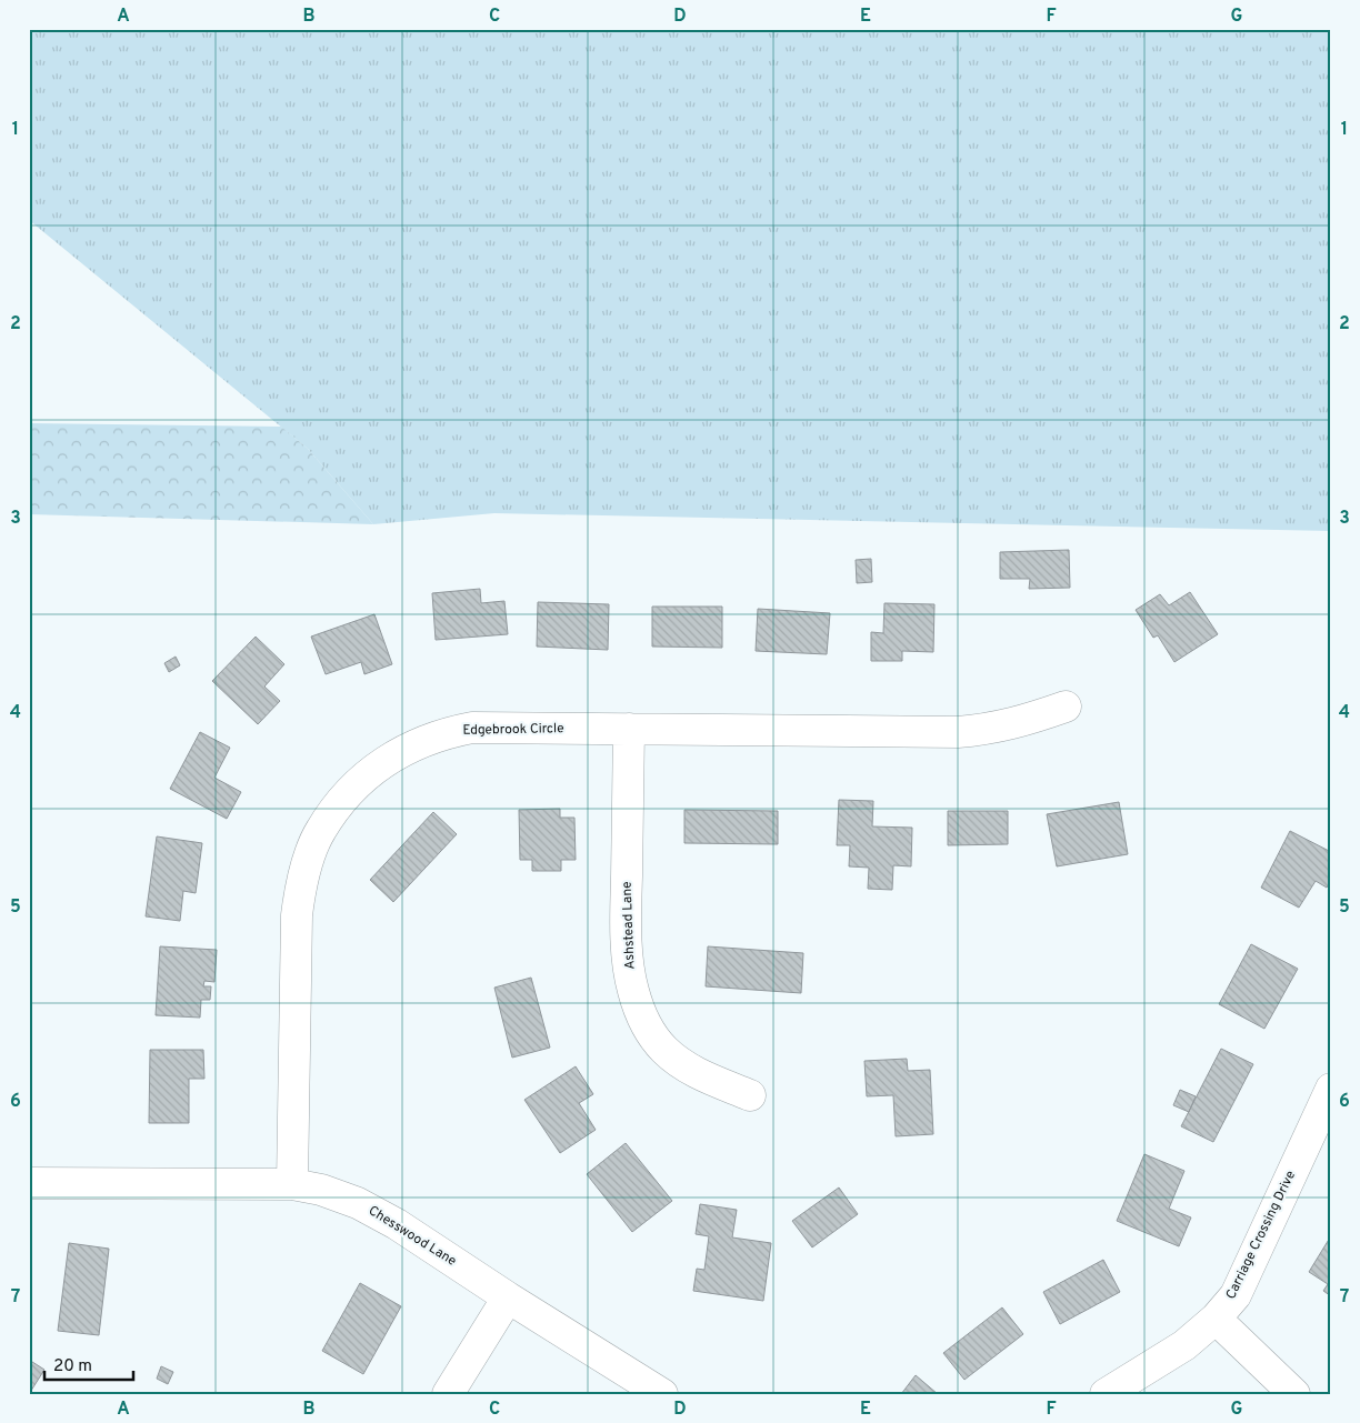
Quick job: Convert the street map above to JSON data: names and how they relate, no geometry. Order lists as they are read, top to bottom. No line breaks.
{"streets":{"street":["Edgebrook Circle","Ashstead Lane","Carriage Crossing Drive","Chesswood Lane"]},"crossings":[["Edgebrook Circle","Ashstead Lane"],["Edgebrook Circle","Chesswood Lane"]],"scale_bar":"20 m","grid":{"columns":["A","B","C","D","E","F","G"],"rows":["1","2","3","4","5","6","7"]}}
